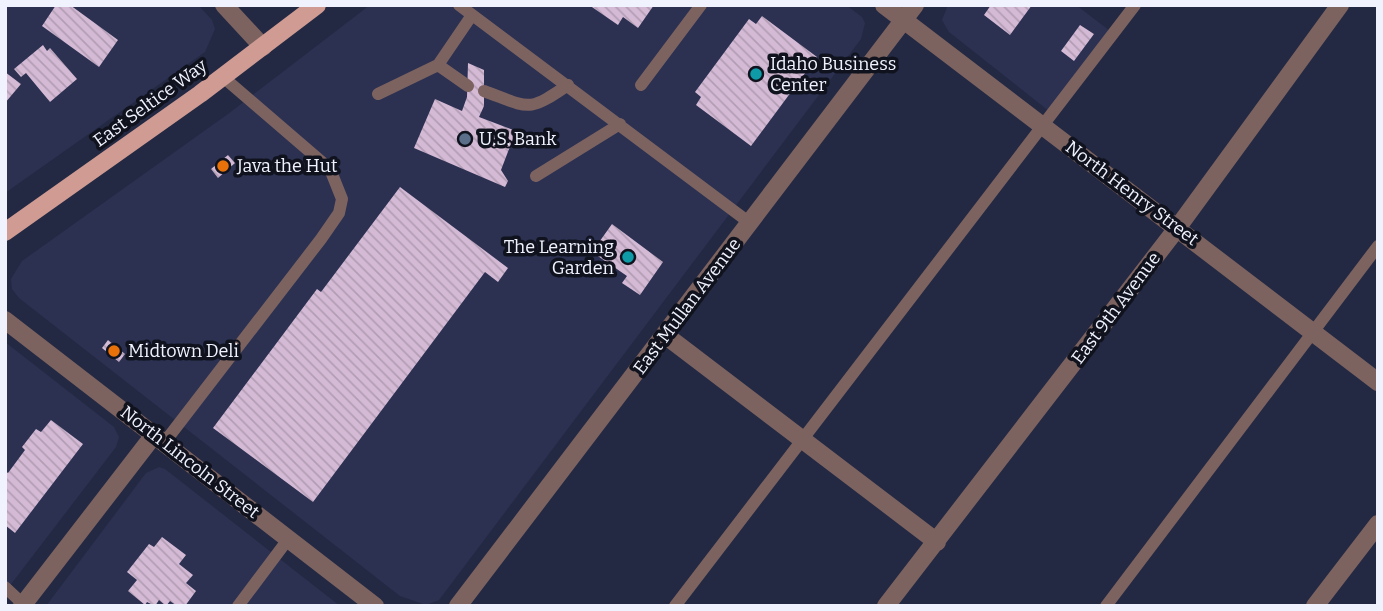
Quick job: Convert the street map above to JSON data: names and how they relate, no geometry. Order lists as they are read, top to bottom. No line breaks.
{"streets":{"main road":["East Seltice Way"],"street":["North Henry Street","East Mullan Avenue","East 9th Avenue","North Lincoln Street"]},"crossings":[["North Henry Street","East Mullan Avenue"],["North Henry Street","East 9th Avenue"]],"places":["Idaho Business Center","U.S. Bank","Java the Hut","The Learning Garden","Midtown Deli"]}
